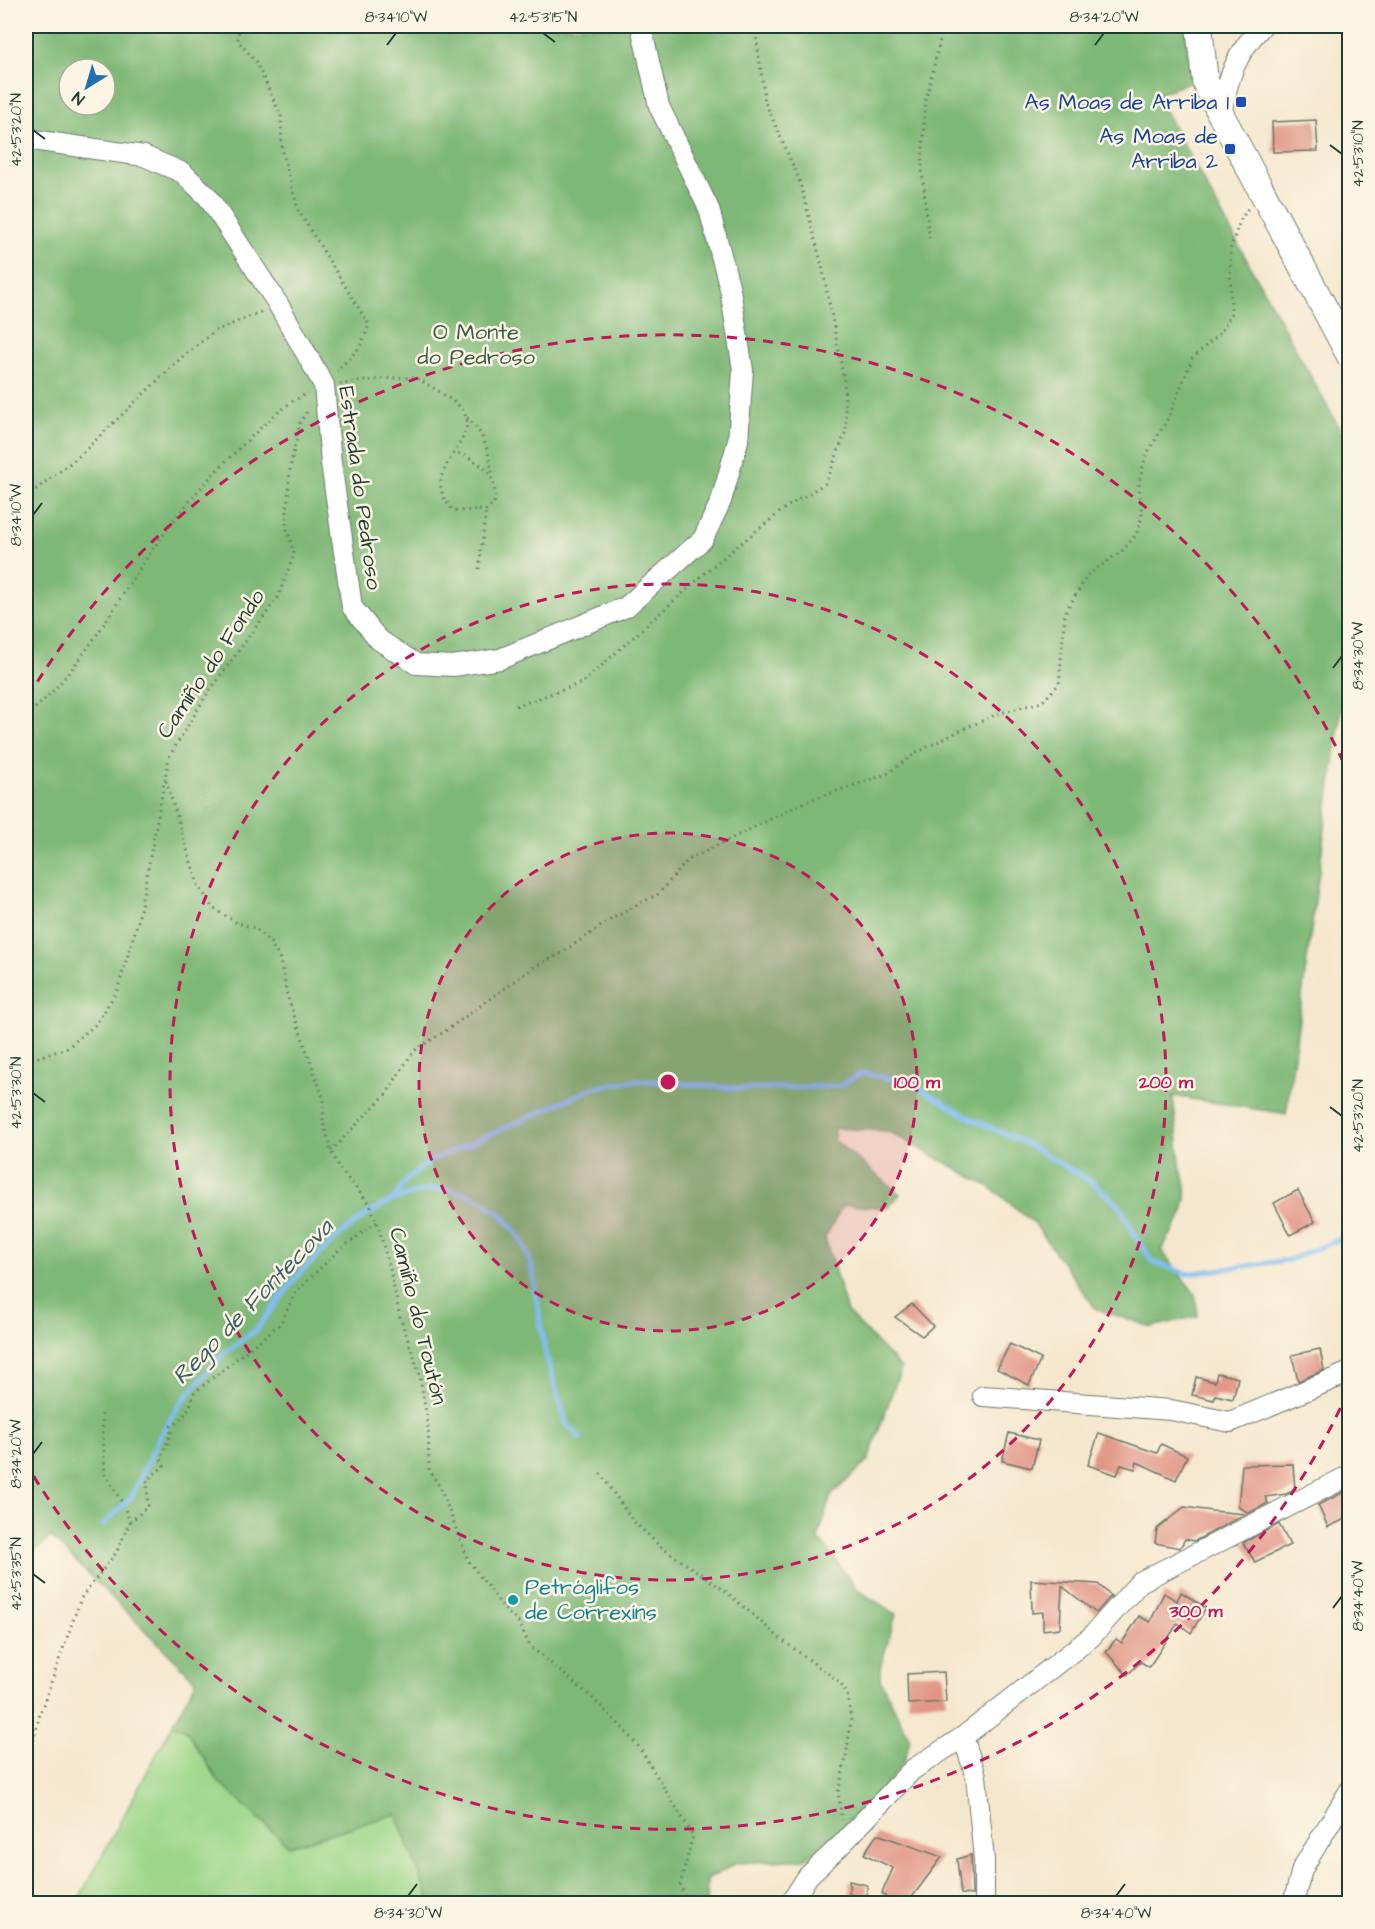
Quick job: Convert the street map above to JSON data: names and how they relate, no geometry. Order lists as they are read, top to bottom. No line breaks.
{"streets":{"street":["Estrada do Pedroso"],"path":["Camiño do Fondo","Camiño do Toutón"]},"crossings":[["Estrada do Pedroso","Camiño do Fondo"],["Camiño do Fondo","Camiño do Toutón"]],"water":["Rego de Fontecova"],"parks":["O Monte do Pedroso"],"places":{"transit":["As Moas de Arriba 1","As Moas de Arriba 2"],"other":["Petróglifos de Correxíns"]},"north":"bottom left","coordinates":["8°34'10\"W","42°53'15\"N","8°34'20\"W","42°53'20\"N","42°53'10\"N","8°34'30\"W","42°53'30\"N","42°53'35\"N","8°34'40\"W"],"rings":["100 m","200 m","300 m"]}
